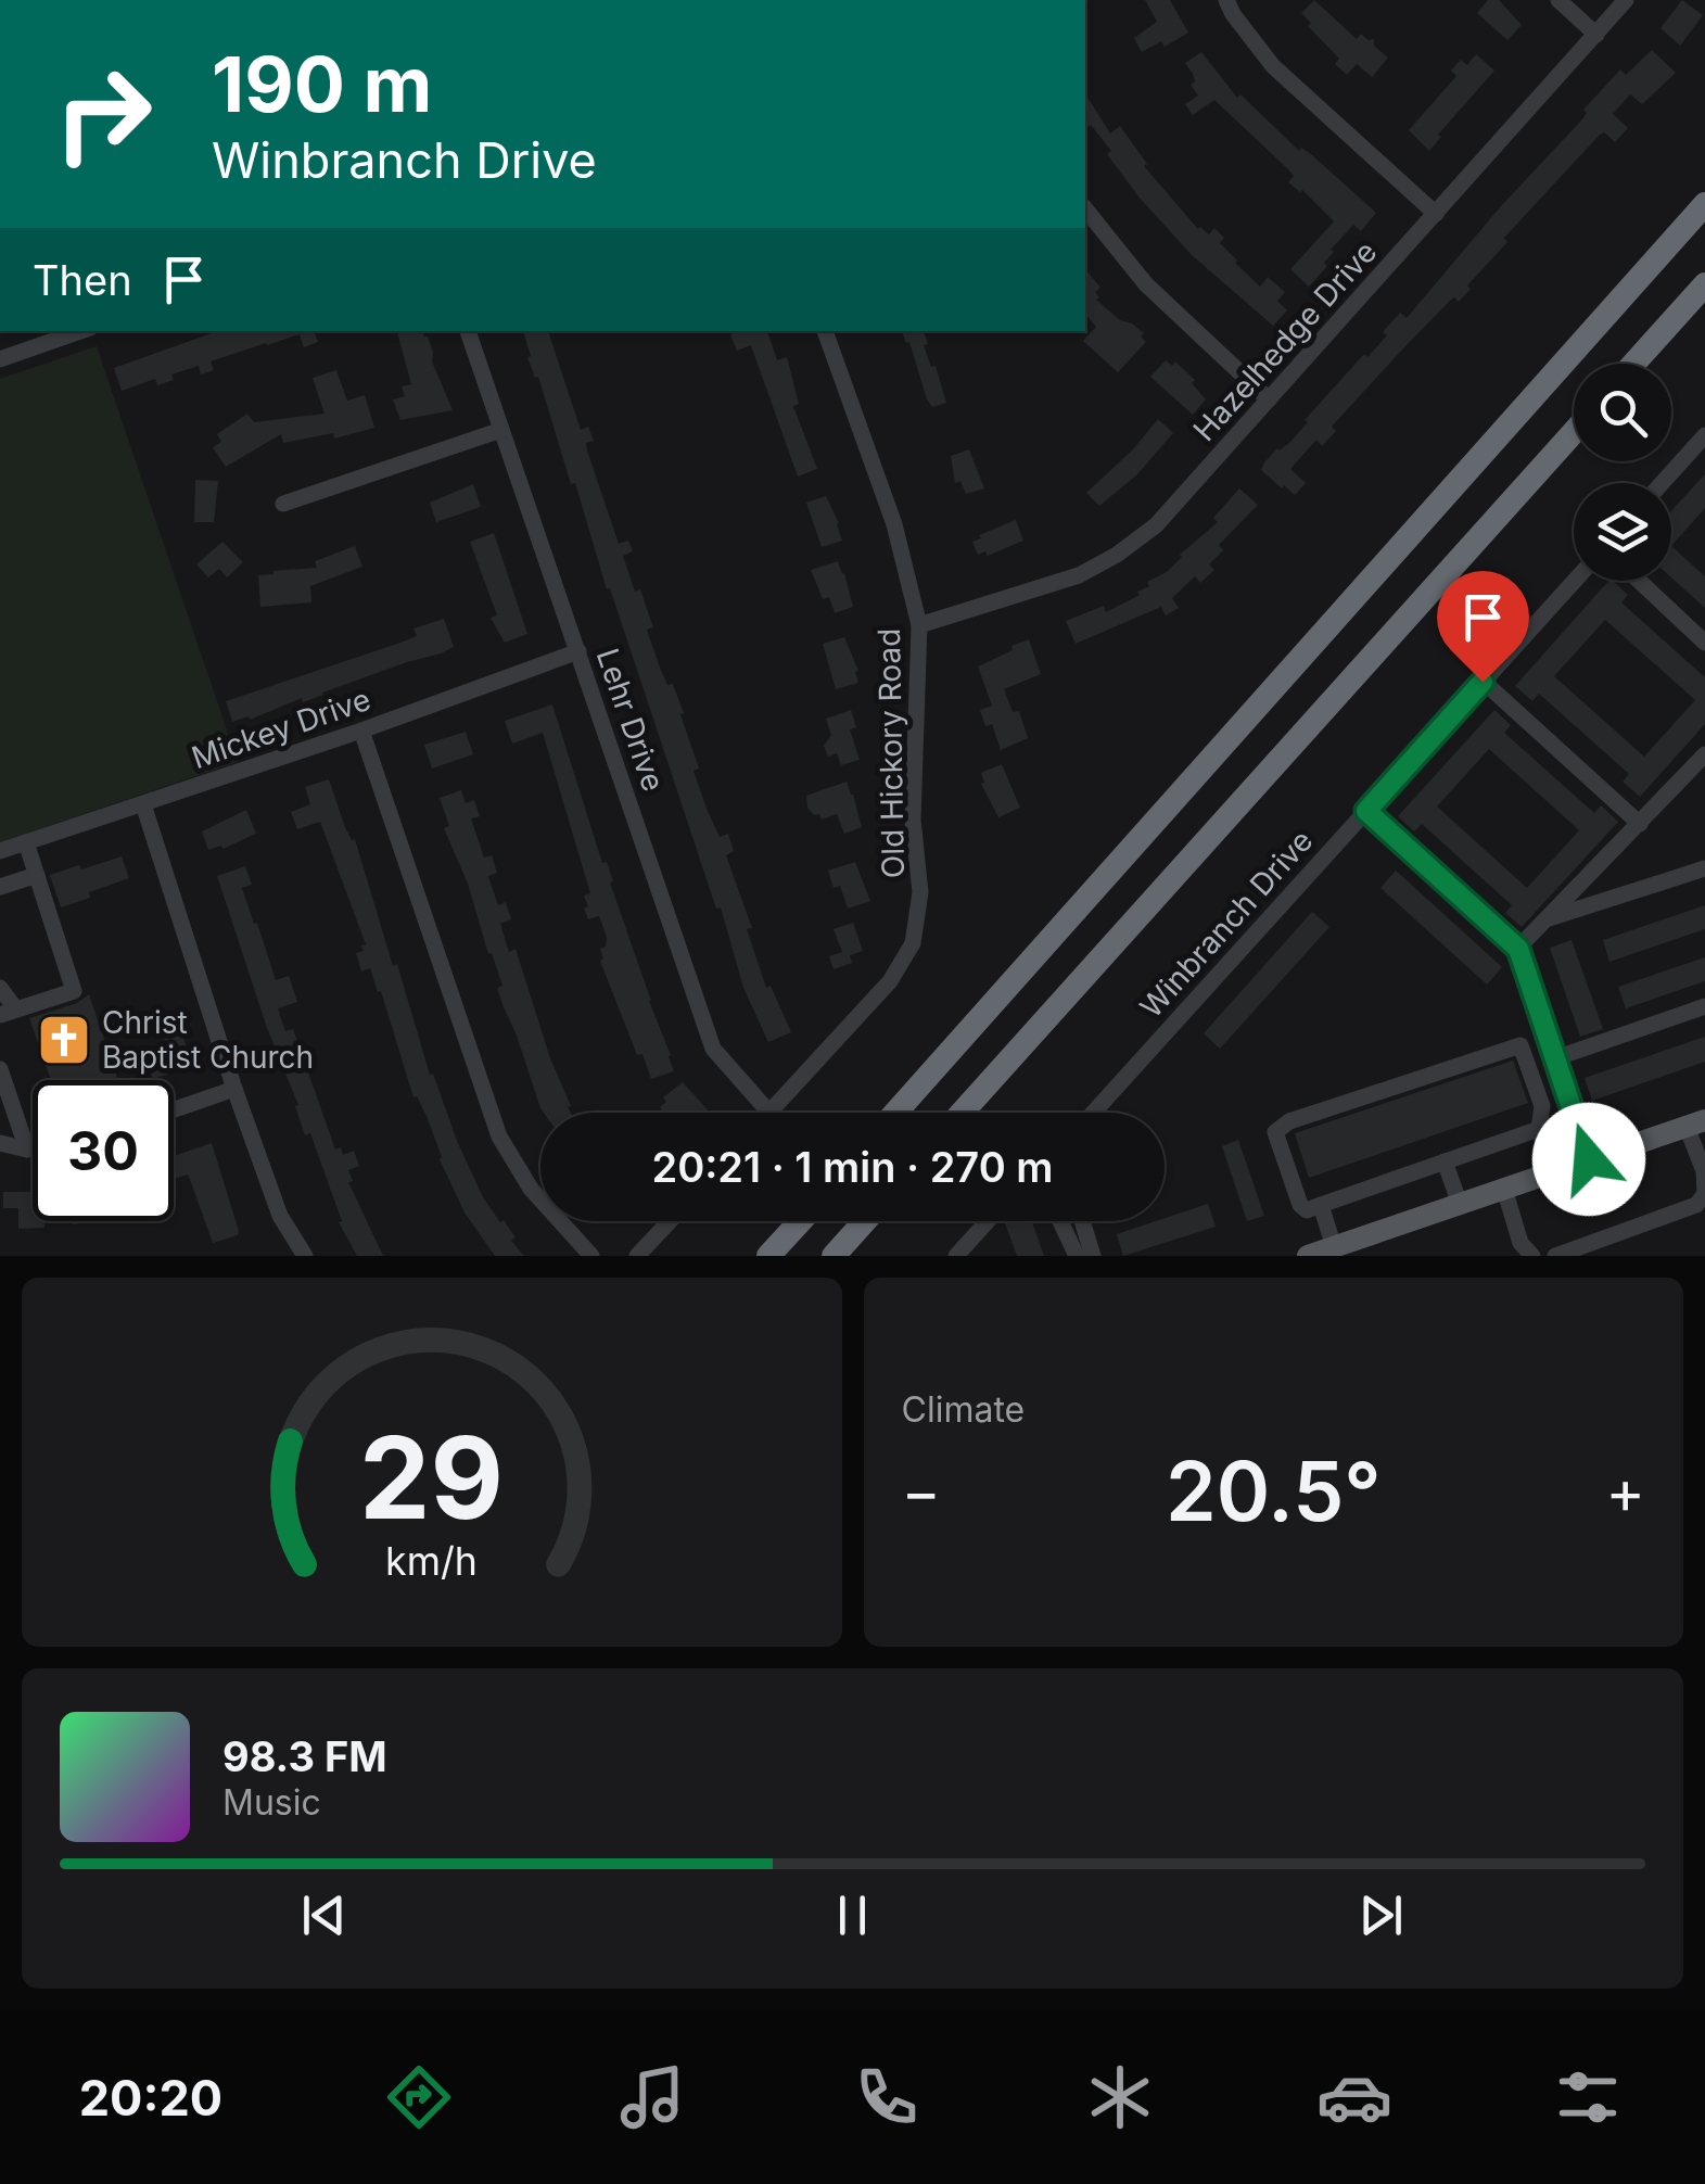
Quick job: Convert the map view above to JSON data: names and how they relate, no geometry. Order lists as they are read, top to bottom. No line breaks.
{"streets":{"street":["Hazelhedge Drive","Lehr Drive","Mickey Drive","Old Hickory Road","Winbranch Drive"]},"crossings":[["Hazelhedge Drive","Old Hickory Road"],["Lehr Drive","Mickey Drive"],["Lehr Drive","Old Hickory Road"]],"places":{"church":["Christ Baptist Church"]},"page":{"turn":["190 m","Winbranch Drive"],"then":"Then","limit":"30","trip":"20:21 · 1 min · 270 m","tile":"Climate","heat":["−","20.5°","+"],"song":["98.3 FM","Music"],"tabs":"20:20","gauge":["29","km/h"]}}
